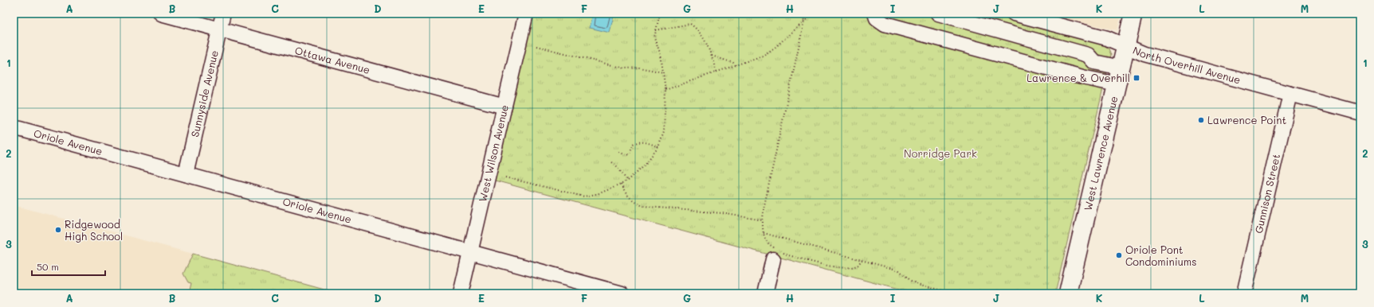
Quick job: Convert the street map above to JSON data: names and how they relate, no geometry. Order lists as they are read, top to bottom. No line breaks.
{"streets":{"main road":["West Lawrence Avenue"],"street":["Ottawa Avenue","North Overhill Avenue","Sunnyside Avenue","Oriole Avenue","West Wilson Avenue","Gunnison Street"]},"crossings":[["Ottawa Avenue","Sunnyside Avenue"],["Ottawa Avenue","West Wilson Avenue"],["North Overhill Avenue","West Lawrence Avenue"],["North Overhill Avenue","Gunnison Street"],["Sunnyside Avenue","Oriole Avenue"],["Oriole Avenue","West Wilson Avenue"]],"parks":["Norridge Park"],"places":{"transit":["Lawrence & Overhill"],"other":["Lawrence Point","Ridgewood High School","Oriole Pont Condominiums"]},"scale_bar":"50 m","grid":{"columns":["A","B","C","D","E","F","G","H","I","J","K","L","M"],"rows":["1","2","3"]}}
